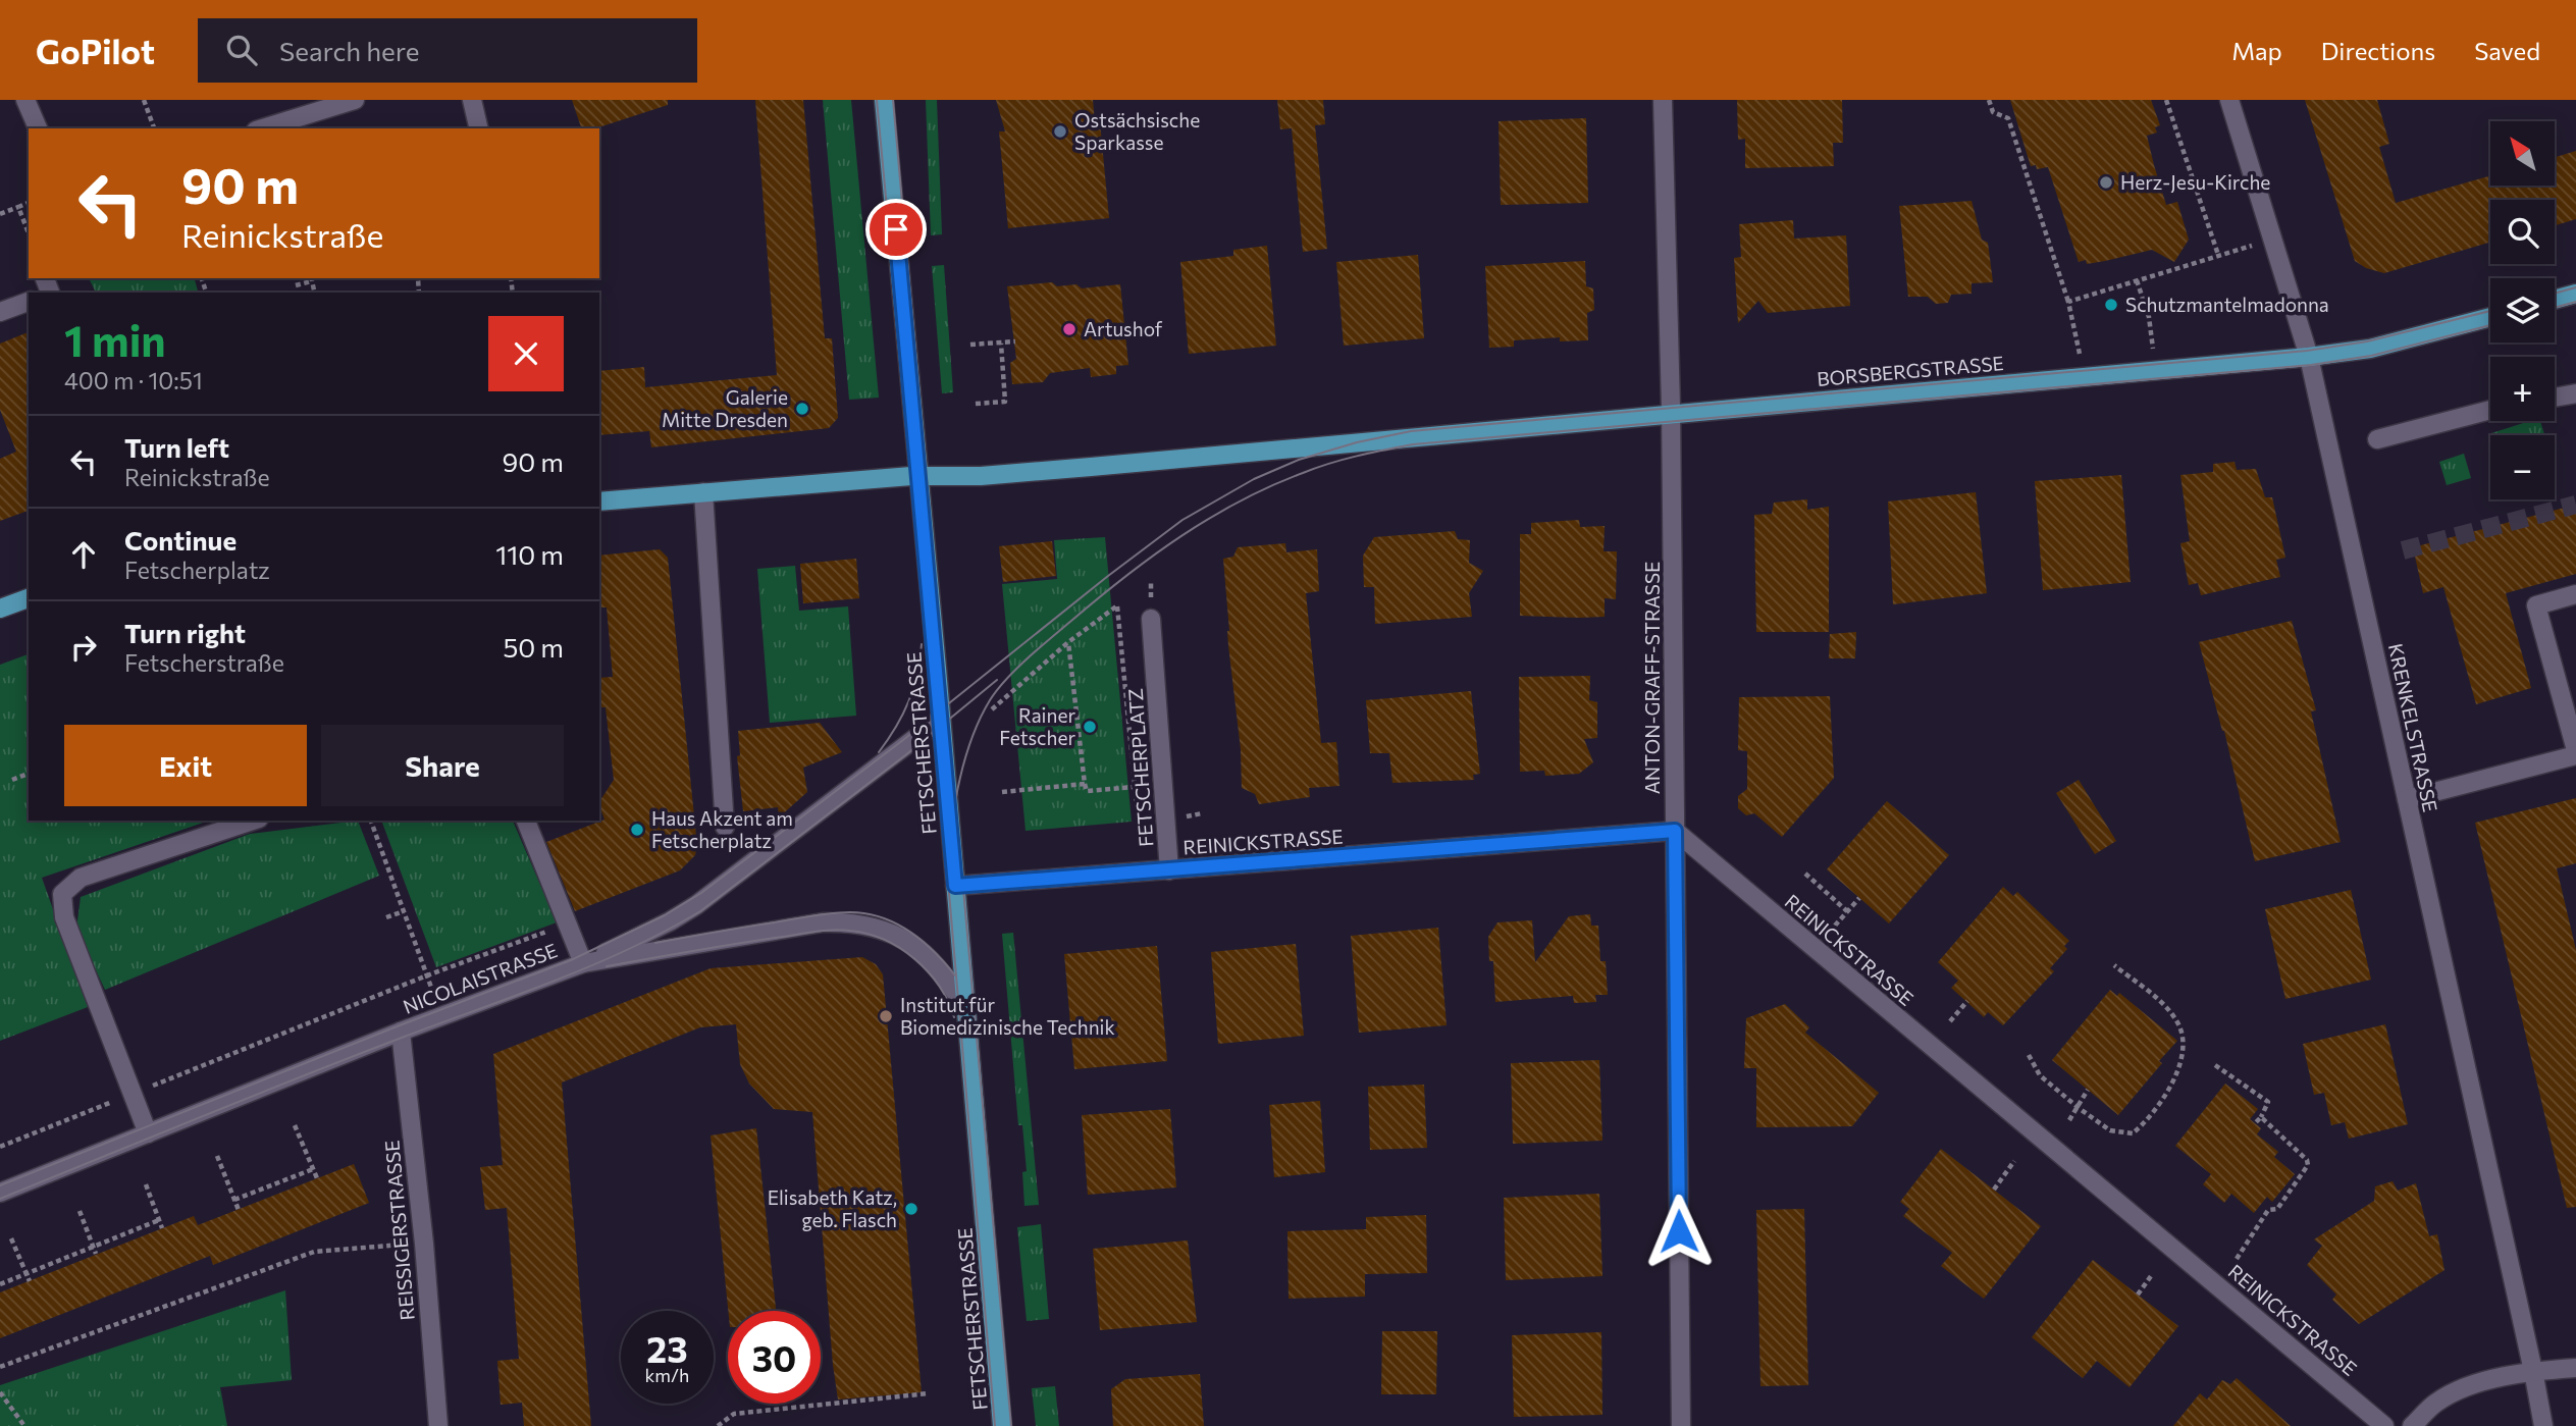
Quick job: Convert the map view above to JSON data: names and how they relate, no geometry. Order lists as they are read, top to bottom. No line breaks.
{"streets":{"main road":["BORSBERGSTRASSE","FETSCHERSTRASSE"],"street":["ANTON-GRAFF-STRASSE","KRENKELSTRASSE","FETSCHERPLATZ","REINICKSTRASSE","NICOLAISTRASSE","REISSIGERSTRASSE"]},"crossings":[["BORSBERGSTRASSE","ANTON-GRAFF-STRASSE"],["BORSBERGSTRASSE","KRENKELSTRASSE"],["BORSBERGSTRASSE","FETSCHERSTRASSE"],["ANTON-GRAFF-STRASSE","REINICKSTRASSE"],["FETSCHERSTRASSE","FETSCHERPLATZ"],["FETSCHERSTRASSE","NICOLAISTRASSE"],["FETSCHERPLATZ","REINICKSTRASSE"],["NICOLAISTRASSE","REISSIGERSTRASSE"]],"places":["Ostsächsische Sparkasse","Herz-Jesu-Kirche","Schutzmantelmadonna","Artushof","Galerie Mitte Dresden","Rainer Fetscher","Haus Akzent am Fetscherplatz","Institut für Biomedizinische Technik","Elisabeth Katz, geb. Flasch"],"north":"top left","page":{"header":"GoPilot","search":"Search here","nav":["Map","Directions","Saved"],"map_buttons":["+","−"],"turn":["90 m","Reinickstraße"],"heading":["1 min","400 m · 10:51"],"list":[{"name":"Turn left","note":"Reinickstraße","value":"90 m"},{"name":"Continue","note":"Fetscherplatz","value":"110 m"},{"name":"Turn right","note":"Fetscherstraße","value":"50 m"}],"buttons":["Exit","Share"],"speed":"23 km/h","limit":"30"}}
